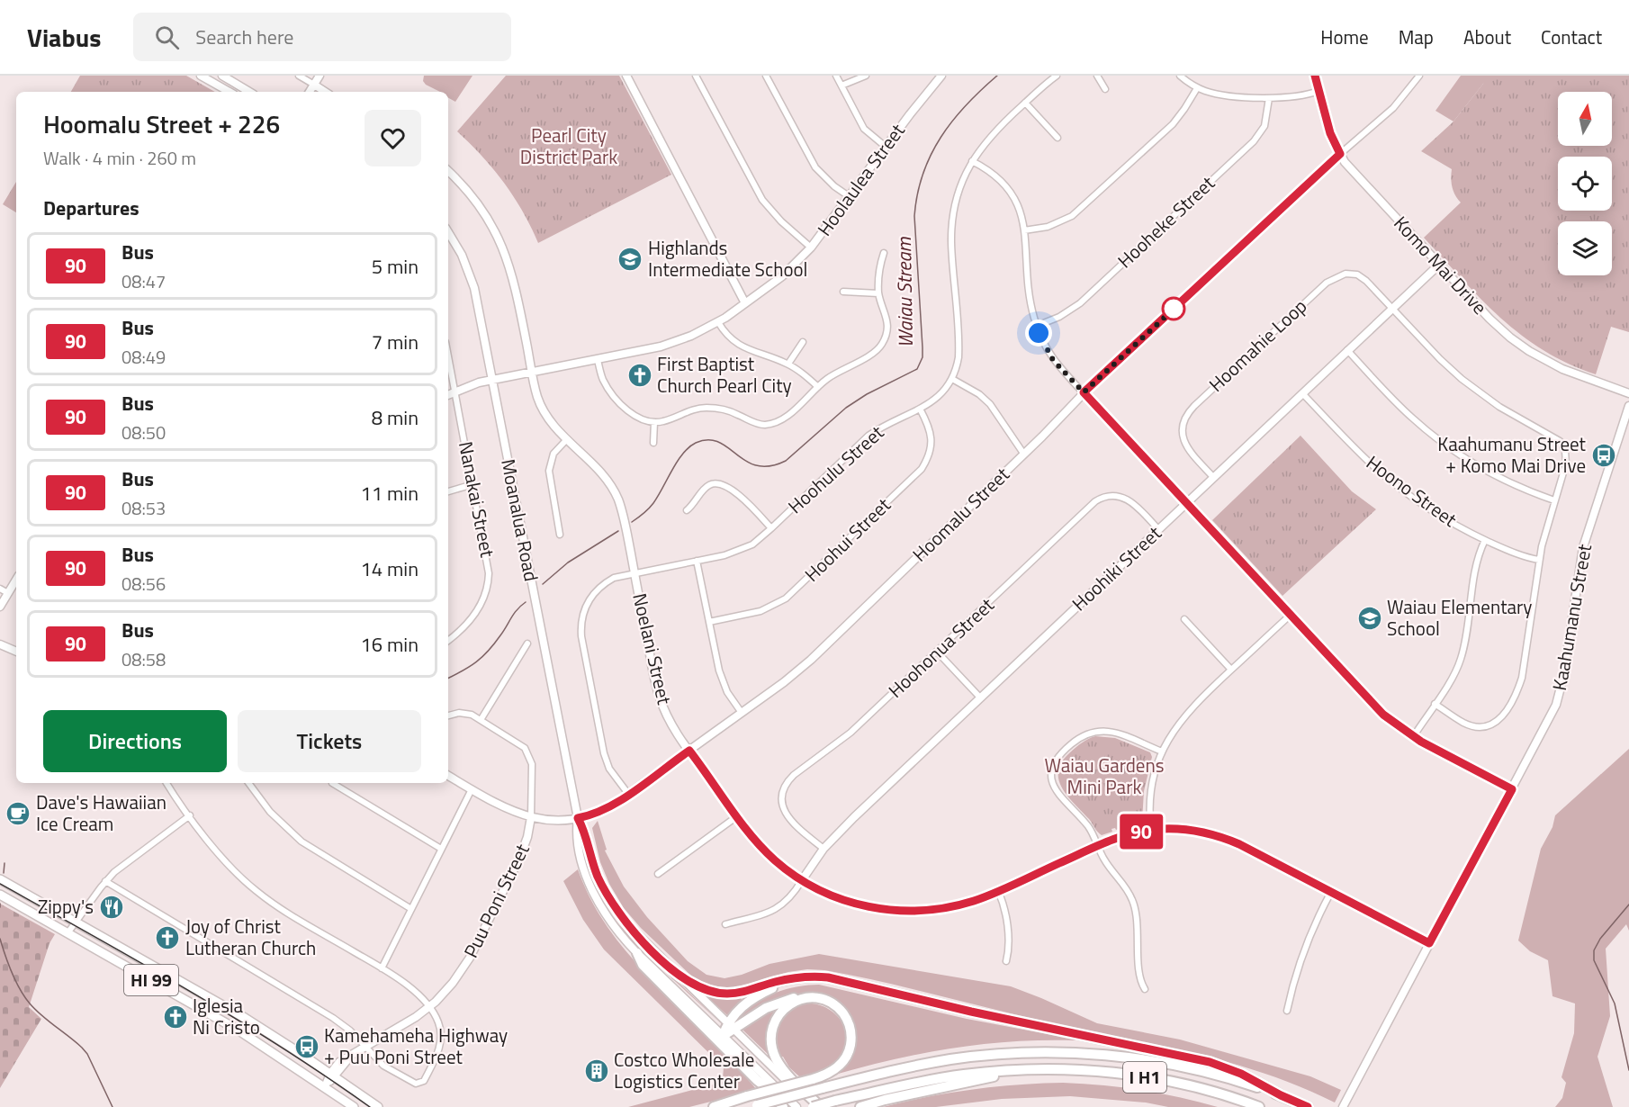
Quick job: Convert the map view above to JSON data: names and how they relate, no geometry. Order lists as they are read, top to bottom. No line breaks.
{"streets":{"highway":["I H1"],"main road":["HI 99"],"street":["Hoolaulea Street","Hooheke Street","Komo Mai Drive","Hoomahie Loop","Hoohulu Street","Hoono Street","Nanakai Street","Hoomalu Street","Moanalua Road","Hoohui Street","Hoohiki Street","Kaahumanu Street","Hoohonua Street","Noelani Street","Puu Poni Street"]},"crossings":[["Hoolaulea Street","Nanakai Street"],["Hoolaulea Street","Moanalua Road"],["Hoolaulea Street","Noelani Street"],["Komo Mai Drive","Hoomalu Street"],["Komo Mai Drive","Hoohiki Street"],["Hoomahie Loop","Hoono Street"],["Hoomahie Loop","Hoohiki Street"],["Hoohulu Street","Hoomalu Street"],["Hoohulu Street","Hoohui Street"],["Hoohulu Street","Noelani Street"],["Hoono Street","Hoohiki Street"],["Hoomalu Street","Moanalua Road"],["Hoomalu Street","Noelani Street"],["Hoomalu Street","Puu Poni Street"],["Moanalua Road","I H1"],["Hoohiki Street","Hoohonua Street"],["Hoohiki Street","Noelani Street"],["Kaahumanu Street","Noelani Street"],["Puu Poni Street","HI 99"]],"water":["Waiau Stream"],"parks":["Pearl City District Park","Waiau Gardens Mini Park"],"places":{"school or university":["Highlands Intermediate School","Waiau Elementary School"],"church":["First Baptist Church Pearl City","Joy of Christ Lutheran Church","Iglesia Ni Cristo"],"bus stop":["Kaahumanu Street + Komo Mai Drive","Kamehameha Highway + Puu Poni Street"],"cafe":["Dave's Hawaiian Ice Cream"],"restaurant":["Zippy's"],"building":["Costco Wholesale Logistics Center"]},"lines":["bus line 90"],"north":"top","page":{"header":"Viabus","search":"Search here","nav":["Home","Map","About","Contact"],"on_map":"90","heading":[["Hoomalu Street + 226","Walk · 4 min · 260 m"],"Departures"],"list":[{"mark":"90","name":"Bus","note":"08:47","value":"5 min"},{"mark":"90","name":"Bus","note":"08:49","value":"7 min"},{"mark":"90","name":"Bus","note":"08:50","value":"8 min"},{"mark":"90","name":"Bus","note":"08:53","value":"11 min"},{"mark":"90","name":"Bus","note":"08:56","value":"14 min"},{"mark":"90","name":"Bus","note":"08:58","value":"16 min"}],"buttons":["Directions","Tickets"]}}
